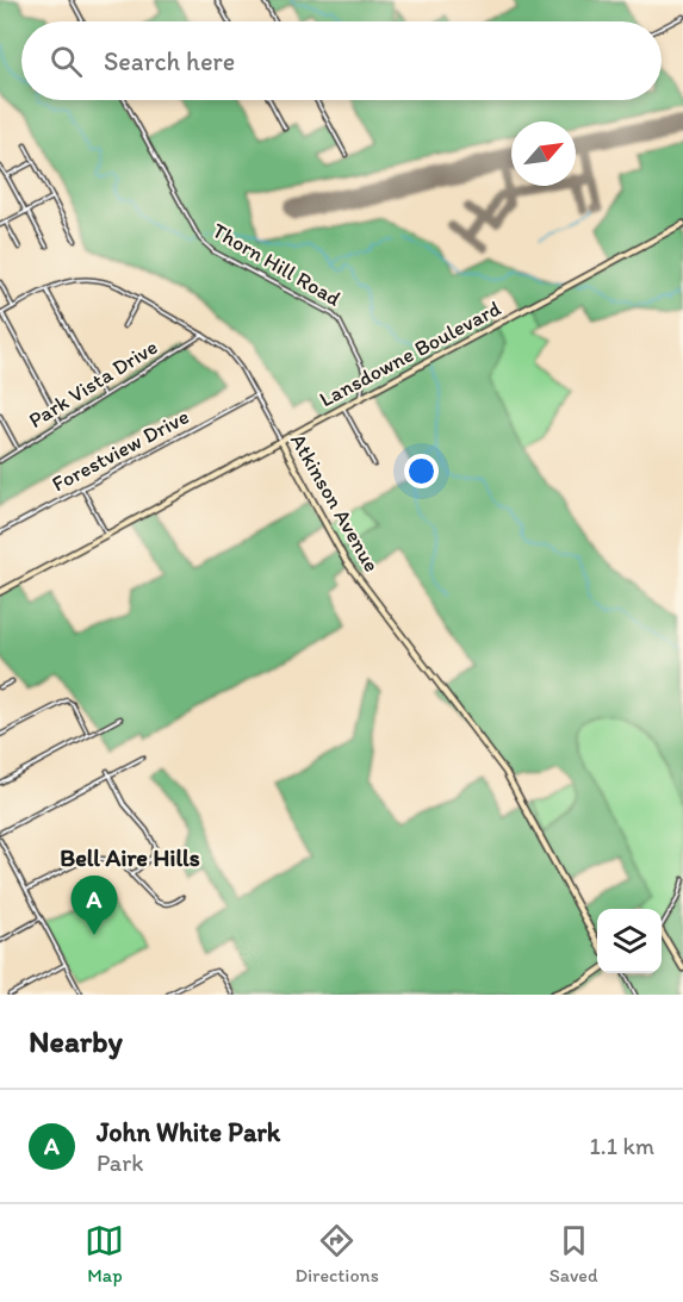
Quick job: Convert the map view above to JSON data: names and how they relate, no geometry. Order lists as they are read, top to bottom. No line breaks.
{"streets":{"street":["Thorn Hill Road","Lansdowne Boulevard","Park Vista Drive","Forestview Drive","Atkinson Avenue"]},"crossings":[["Thorn Hill Road","Lansdowne Boulevard"],["Lansdowne Boulevard","Atkinson Avenue"],["Park Vista Drive","Atkinson Avenue"],["Forestview Drive","Atkinson Avenue"]],"districts":["Bell Aire Hills"],"north":"top right","page":{"search":"Search here","pins":"A","heading":"Nearby","list":[{"mark":"A","name":"John White Park","note":"Park","value":"1.1 km"}],"nav":["Map","Directions","Saved"]}}
